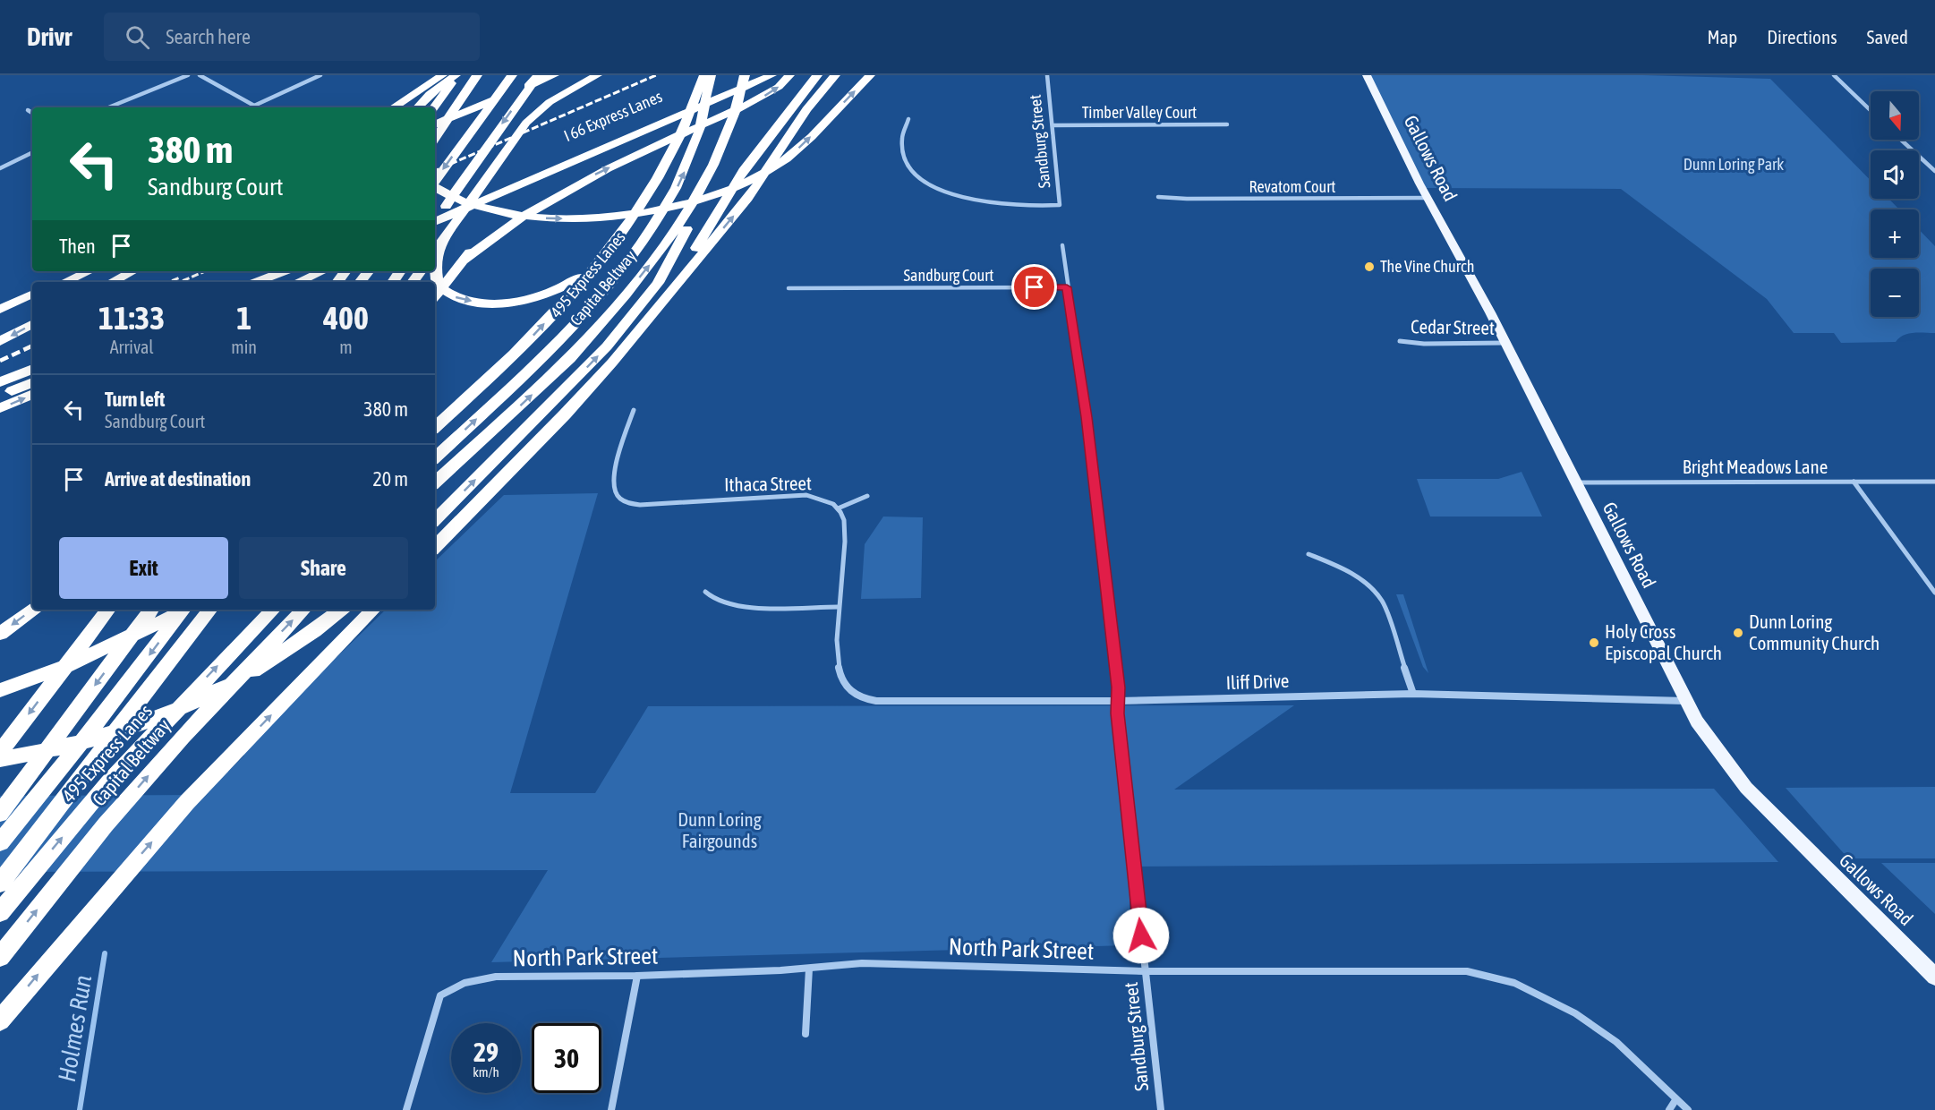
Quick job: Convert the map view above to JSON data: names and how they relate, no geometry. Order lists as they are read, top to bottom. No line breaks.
{"streets":{"highway":["I 66 Express Lanes","495 Express Lanes","Capital Beltway"],"main road":["Gallows Road"],"street":["Timber Valley Court","Sandburg Street","Revatom Court","Sandburg Court","Cedar Street","Bright Meadows Lane","Ithaca Street","Iliff Drive","North Park Street"]},"crossings":[["Timber Valley Court","Sandburg Street"],["I 66 Express Lanes","Capital Beltway"],["Sandburg Street","Sandburg Court"],["Sandburg Street","Iliff Drive"],["Sandburg Street","North Park Street"],["Gallows Road","Revatom Court"],["Gallows Road","Cedar Street"],["Gallows Road","Bright Meadows Lane"],["Gallows Road","Iliff Drive"]],"water":["Holmes Run"],"parks":["Dunn Loring Park","Dunn Loring Fairgounds"],"places":["The Vine Church","Dunn Loring Community Church","Holy Cross Episcopal Church"],"north":"bottom","page":{"header":"Drivr","search":"Search here","nav":["Map","Directions","Saved"],"map_buttons":["+","−"],"turn":["380 m","Sandburg Court"],"then":"Then","eta":["11:33","Arrival","1","min","400","m"],"list":[{"name":"Turn left","note":"Sandburg Court","value":"380 m"},{"name":"Arrive at destination","value":"20 m"}],"buttons":["Exit","Share"],"speed":"29 km/h","limit":"30"}}
